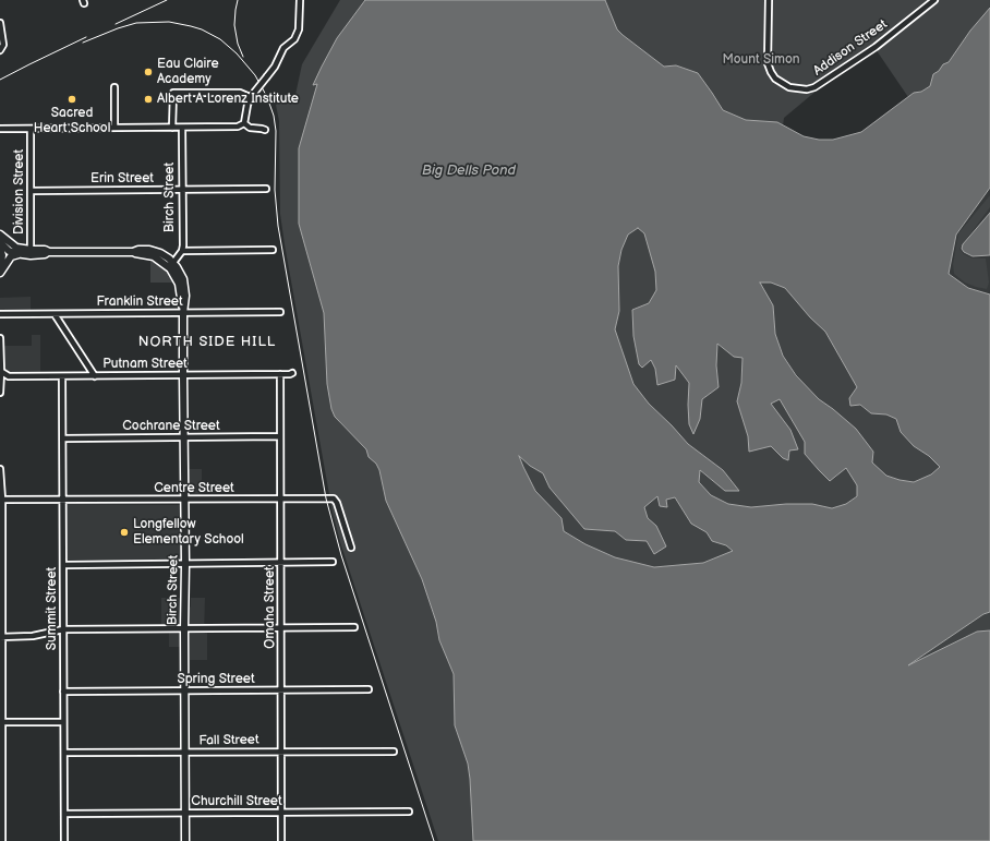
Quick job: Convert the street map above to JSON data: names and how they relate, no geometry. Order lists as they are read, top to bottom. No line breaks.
{"streets":{"main road":["Birch Street"],"street":["Addison Street","Erin Street","Division Street","Franklin Street","Putnam Street","Cochrane Street","Centre Street","Omaha Street","Summit Street","Spring Street","Fall Street","Churchill Street"]},"crossings":[["Erin Street","Division Street"],["Erin Street","Birch Street"],["Birch Street","Franklin Street"],["Birch Street","Putnam Street"],["Birch Street","Cochrane Street"],["Birch Street","Centre Street"],["Birch Street","Spring Street"],["Birch Street","Fall Street"],["Birch Street","Churchill Street"],["Putnam Street","Omaha Street"],["Putnam Street","Summit Street"],["Cochrane Street","Omaha Street"],["Cochrane Street","Summit Street"],["Centre Street","Omaha Street"],["Centre Street","Summit Street"],["Omaha Street","Spring Street"],["Omaha Street","Fall Street"],["Omaha Street","Churchill Street"],["Summit Street","Spring Street"],["Summit Street","Fall Street"],["Summit Street","Churchill Street"]],"districts":["NORTH SIDE HILL"],"water":["Big Dells Pond"],"parks":["Mount Simon"],"places":["Eau Claire Academy","Sacred Heart School","Albert A Lorenz Institute","Longfellow Elementary School"]}
